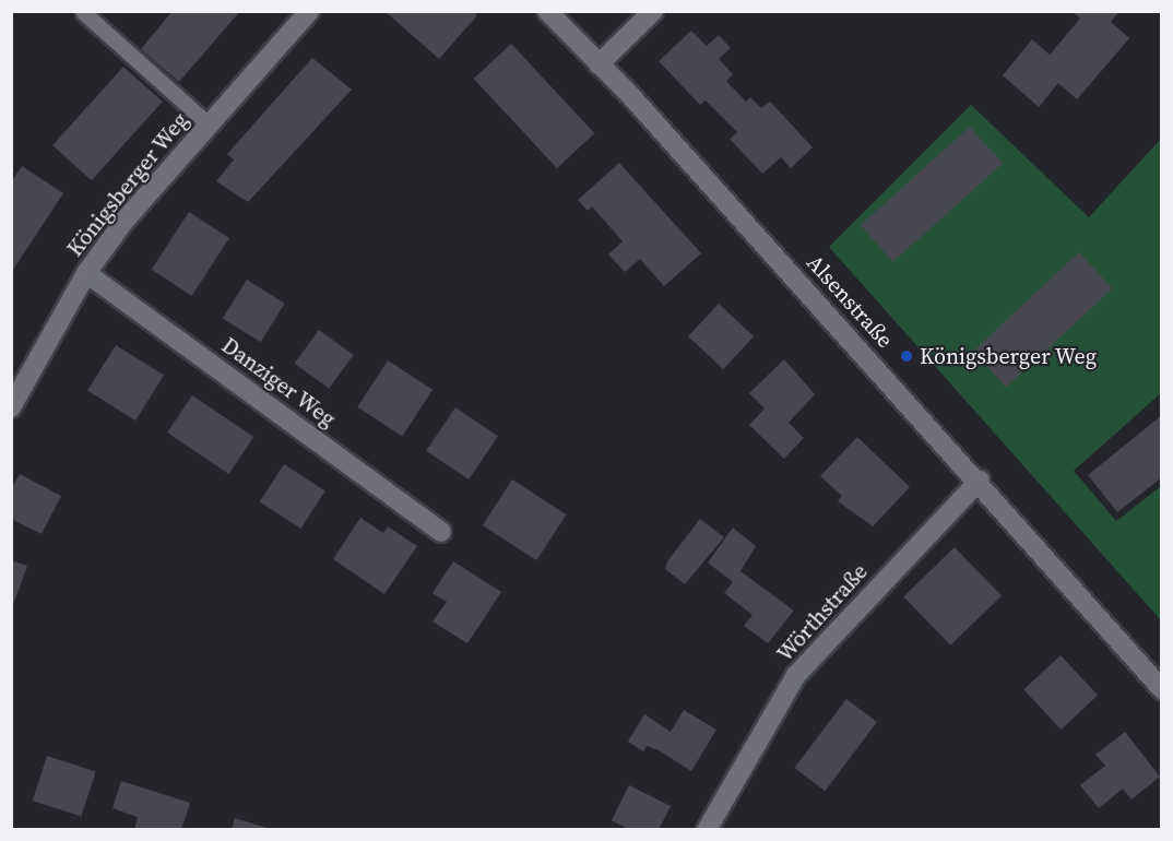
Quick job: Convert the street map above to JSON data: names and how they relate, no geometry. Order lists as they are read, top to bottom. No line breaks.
{"streets":{"street":["Königsberger Weg","Alsenstraße","Danziger Weg","Wörthstraße"]},"crossings":[["Königsberger Weg","Danziger Weg"],["Alsenstraße","Wörthstraße"]],"places":["Königsberger Weg"]}
